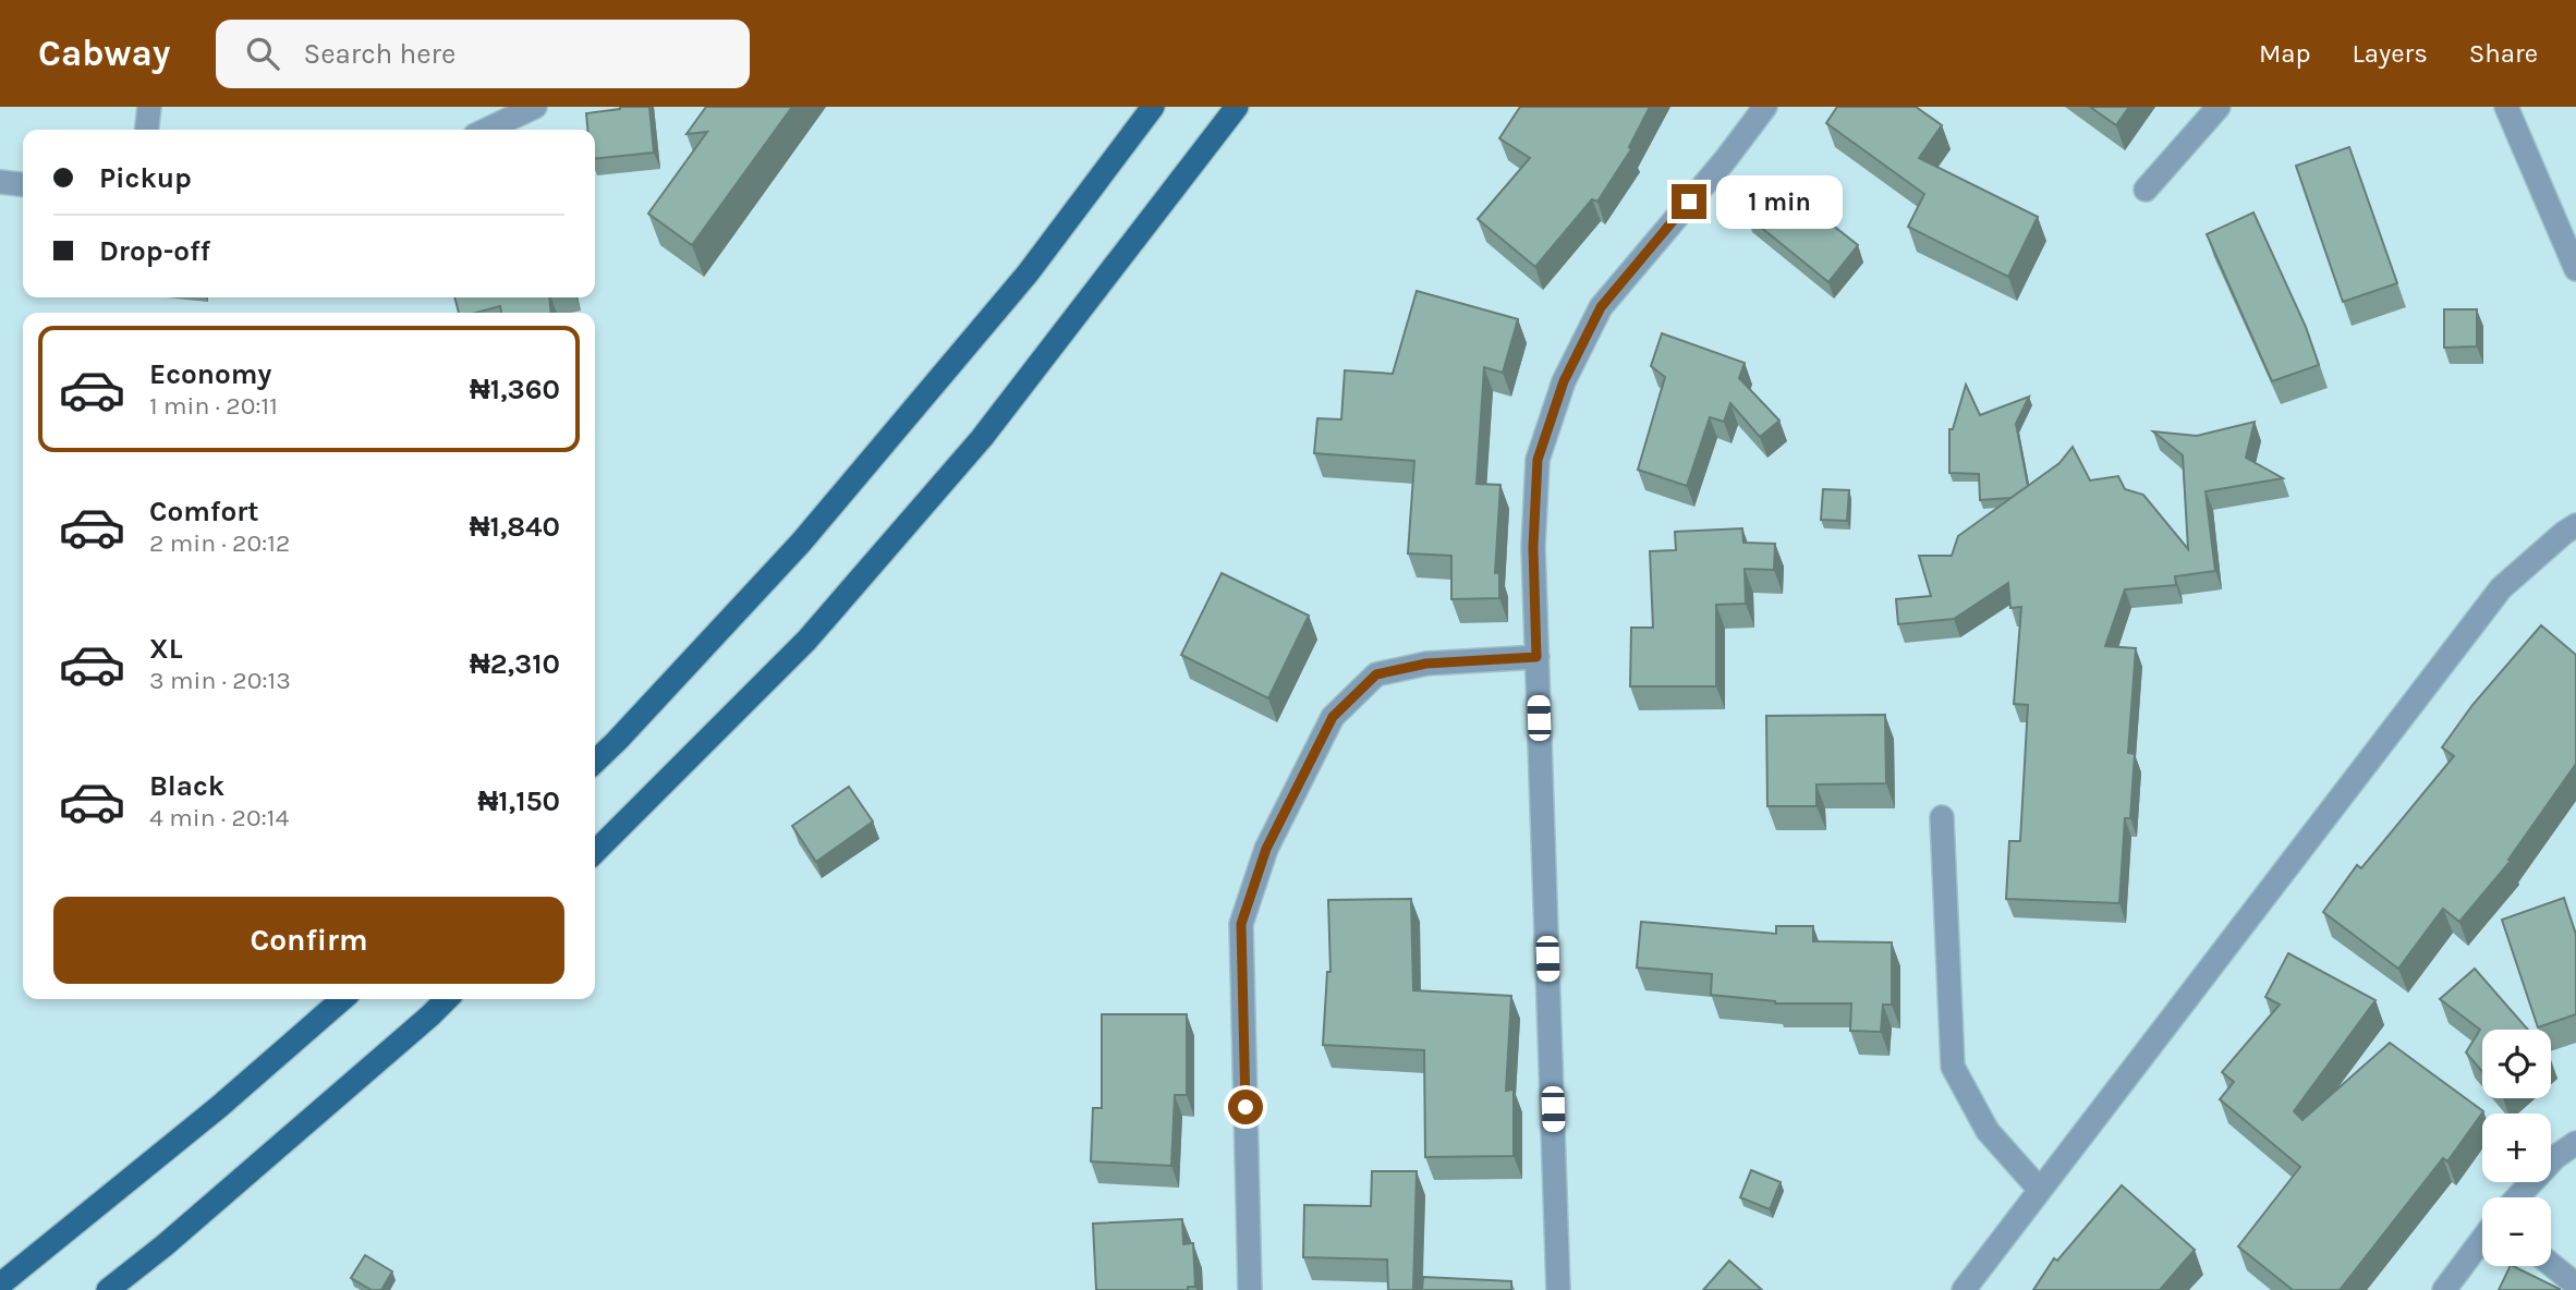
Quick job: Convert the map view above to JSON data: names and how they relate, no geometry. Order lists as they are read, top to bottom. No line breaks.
{"page":{"header":"Cabway","search":"Search here","nav":["Map","Layers","Share"],"banner":["Pickup","Drop-off"],"bubble":"1 min","list":[{"name":"Economy","note":"1 min · 20:11","value":"₦1,360"},{"name":"Comfort","note":"2 min · 20:12","value":"₦1,840"},{"name":"XL","note":"3 min · 20:13","value":"₦2,310"},{"name":"Black","note":"4 min · 20:14","value":"₦1,150"}],"buttons":"Confirm","map_buttons":["+","−"]}}
